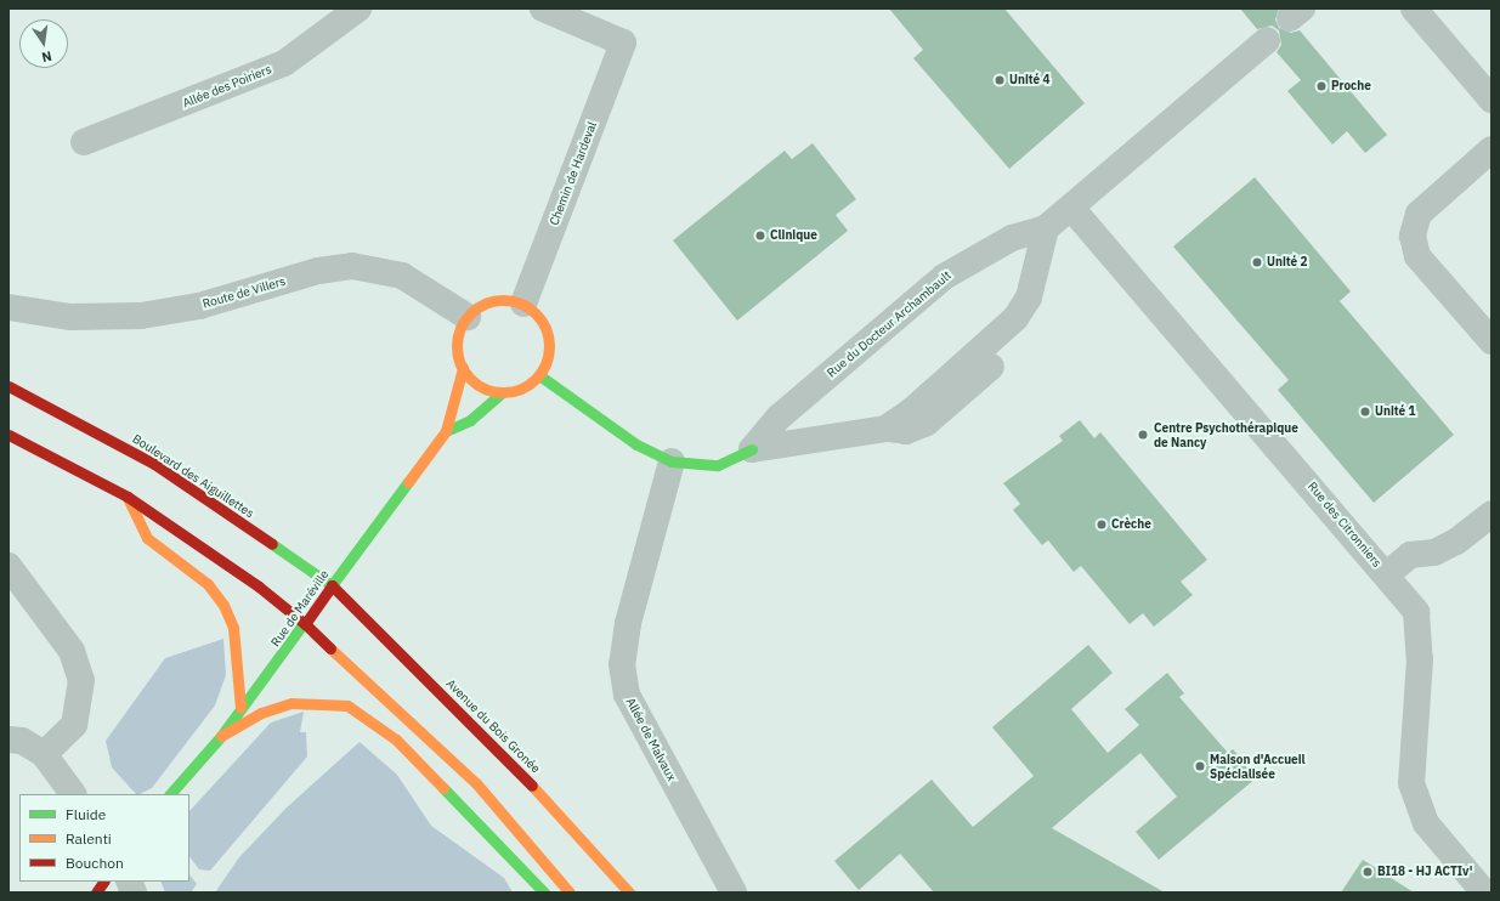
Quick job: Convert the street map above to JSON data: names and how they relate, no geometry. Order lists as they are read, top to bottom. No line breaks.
{"streets":{"main road":["Rue du Docteur Archambault","Boulevard des Aiguillettes","Rue de Maréville","Avenue du Bois Gronée"],"street":["Allée des Poiriers","Chemin de Hardeval","Route de Villers","Rue des Citronniers","Allée de Malvaux"]},"crossings":[["Chemin de Hardeval","Route de Villers"],["Chemin de Hardeval","Rue du Docteur Archambault"],["Chemin de Hardeval","Rue de Maréville"],["Route de Villers","Rue du Docteur Archambault"],["Route de Villers","Rue de Maréville"],["Rue du Docteur Archambault","Rue des Citronniers"],["Rue du Docteur Archambault","Rue de Maréville"],["Rue du Docteur Archambault","Allée de Malvaux"],["Boulevard des Aiguillettes","Rue de Maréville"],["Boulevard des Aiguillettes","Avenue du Bois Gronée"],["Rue de Maréville","Avenue du Bois Gronée"]],"places":["Unité 4","Proche","Clinique","Unité 2","Unité 1","Centre Psychothérapique de Nancy","Crèche","Maison d'Accueil Spécialisée","BI18 - HJ ACTIv'"],"legend":["Fluide","Ralenti","Bouchon"],"north":"bottom"}
